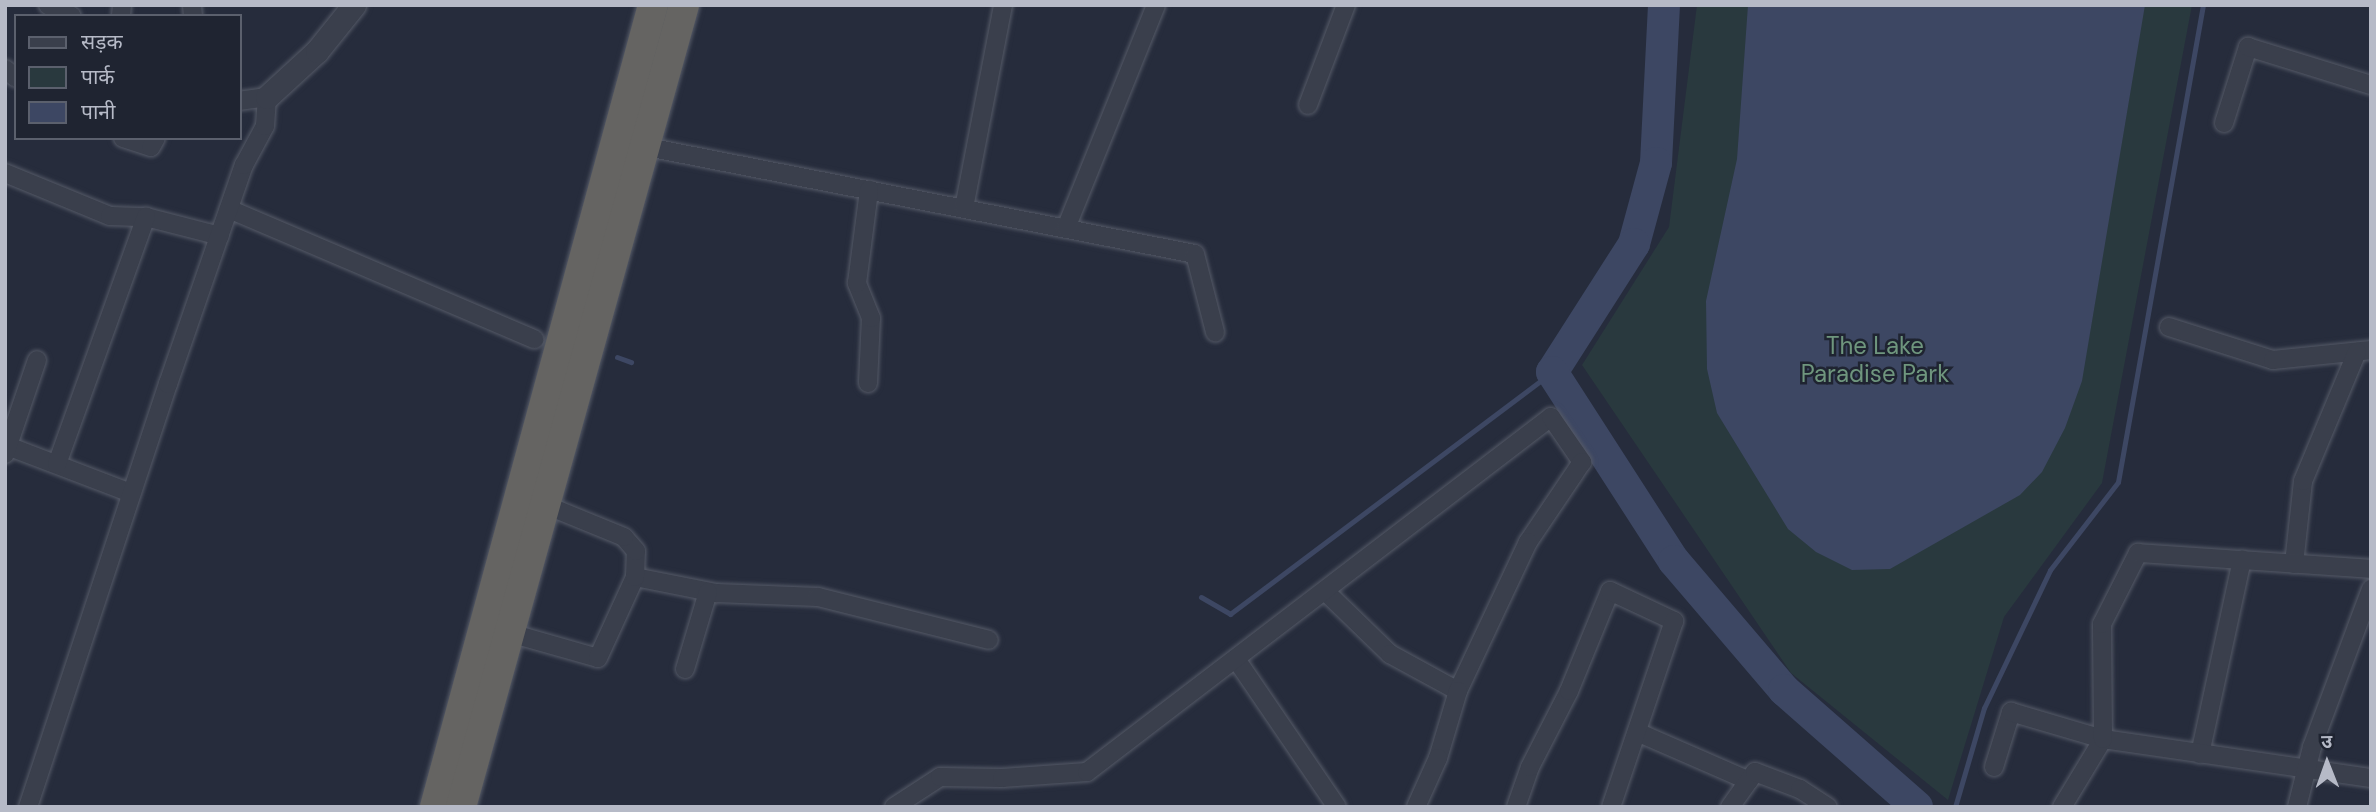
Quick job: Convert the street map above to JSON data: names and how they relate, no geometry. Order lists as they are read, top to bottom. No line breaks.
{"parks":["The Lake Paradise Park"],"legend":["सड़क","पार्क","पानी"],"north":"top"}
